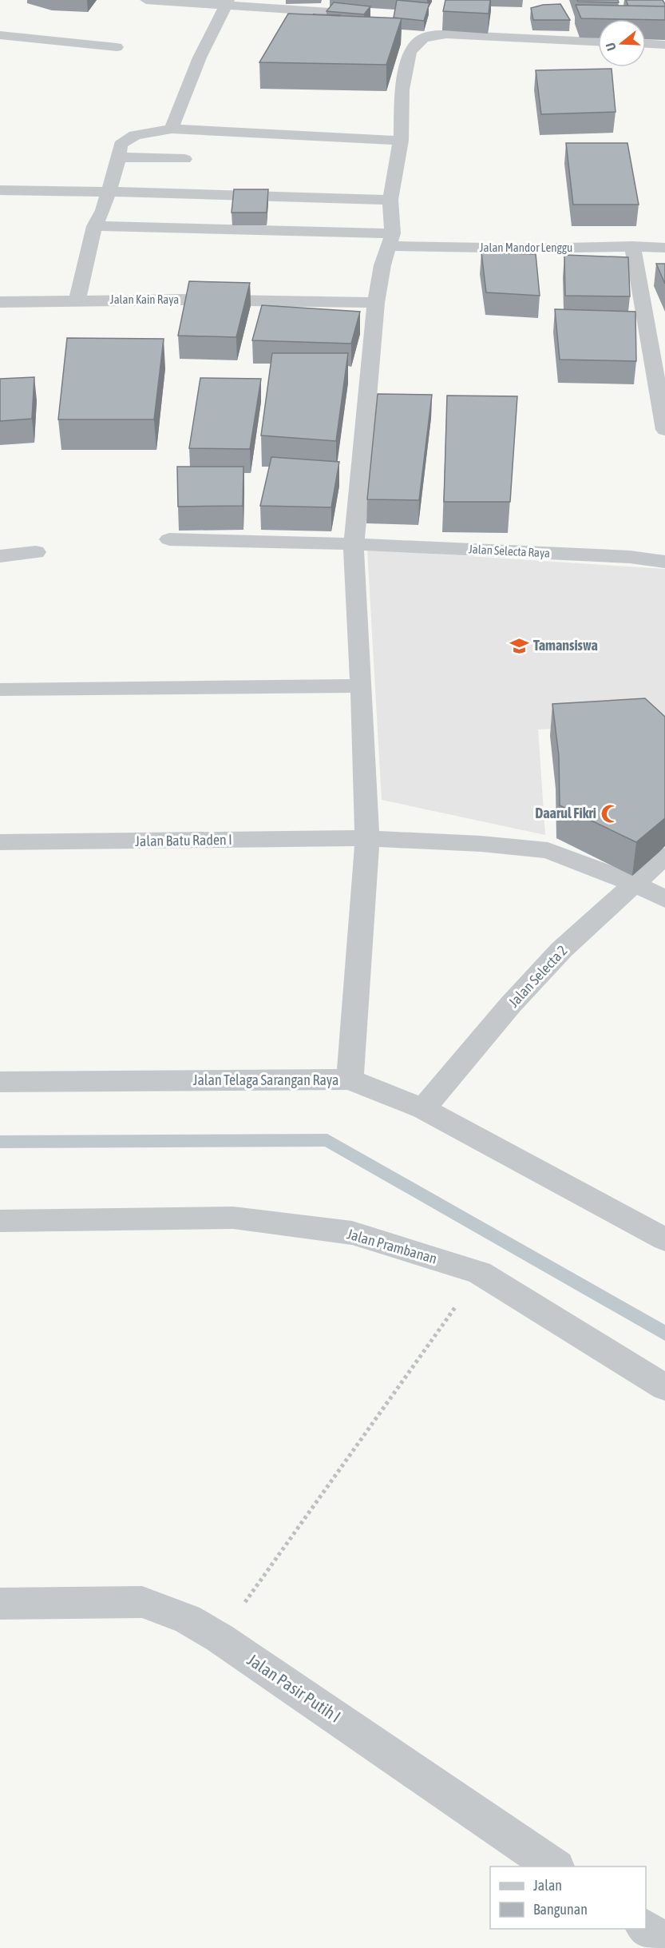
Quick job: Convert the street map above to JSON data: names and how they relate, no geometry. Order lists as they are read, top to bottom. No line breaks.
{"streets":{"street":["Jalan Mandor Lenggu","Jalan Kain Raya","Jalan Selecta Raya","Jalan Batu Raden I","Jalan Selecta 2","Jalan Telaga Sarangan Raya","Jalan Prambanan","Jalan Pasir Putih I"]},"crossings":[["Jalan Batu Raden I","Jalan Selecta 2"],["Jalan Selecta 2","Jalan Telaga Sarangan Raya"]],"places":{"school or university":["Tamansiswa"],"mosque":["Daarul Fikri"]},"legend":["Jalan","Bangunan"],"north":"left"}
